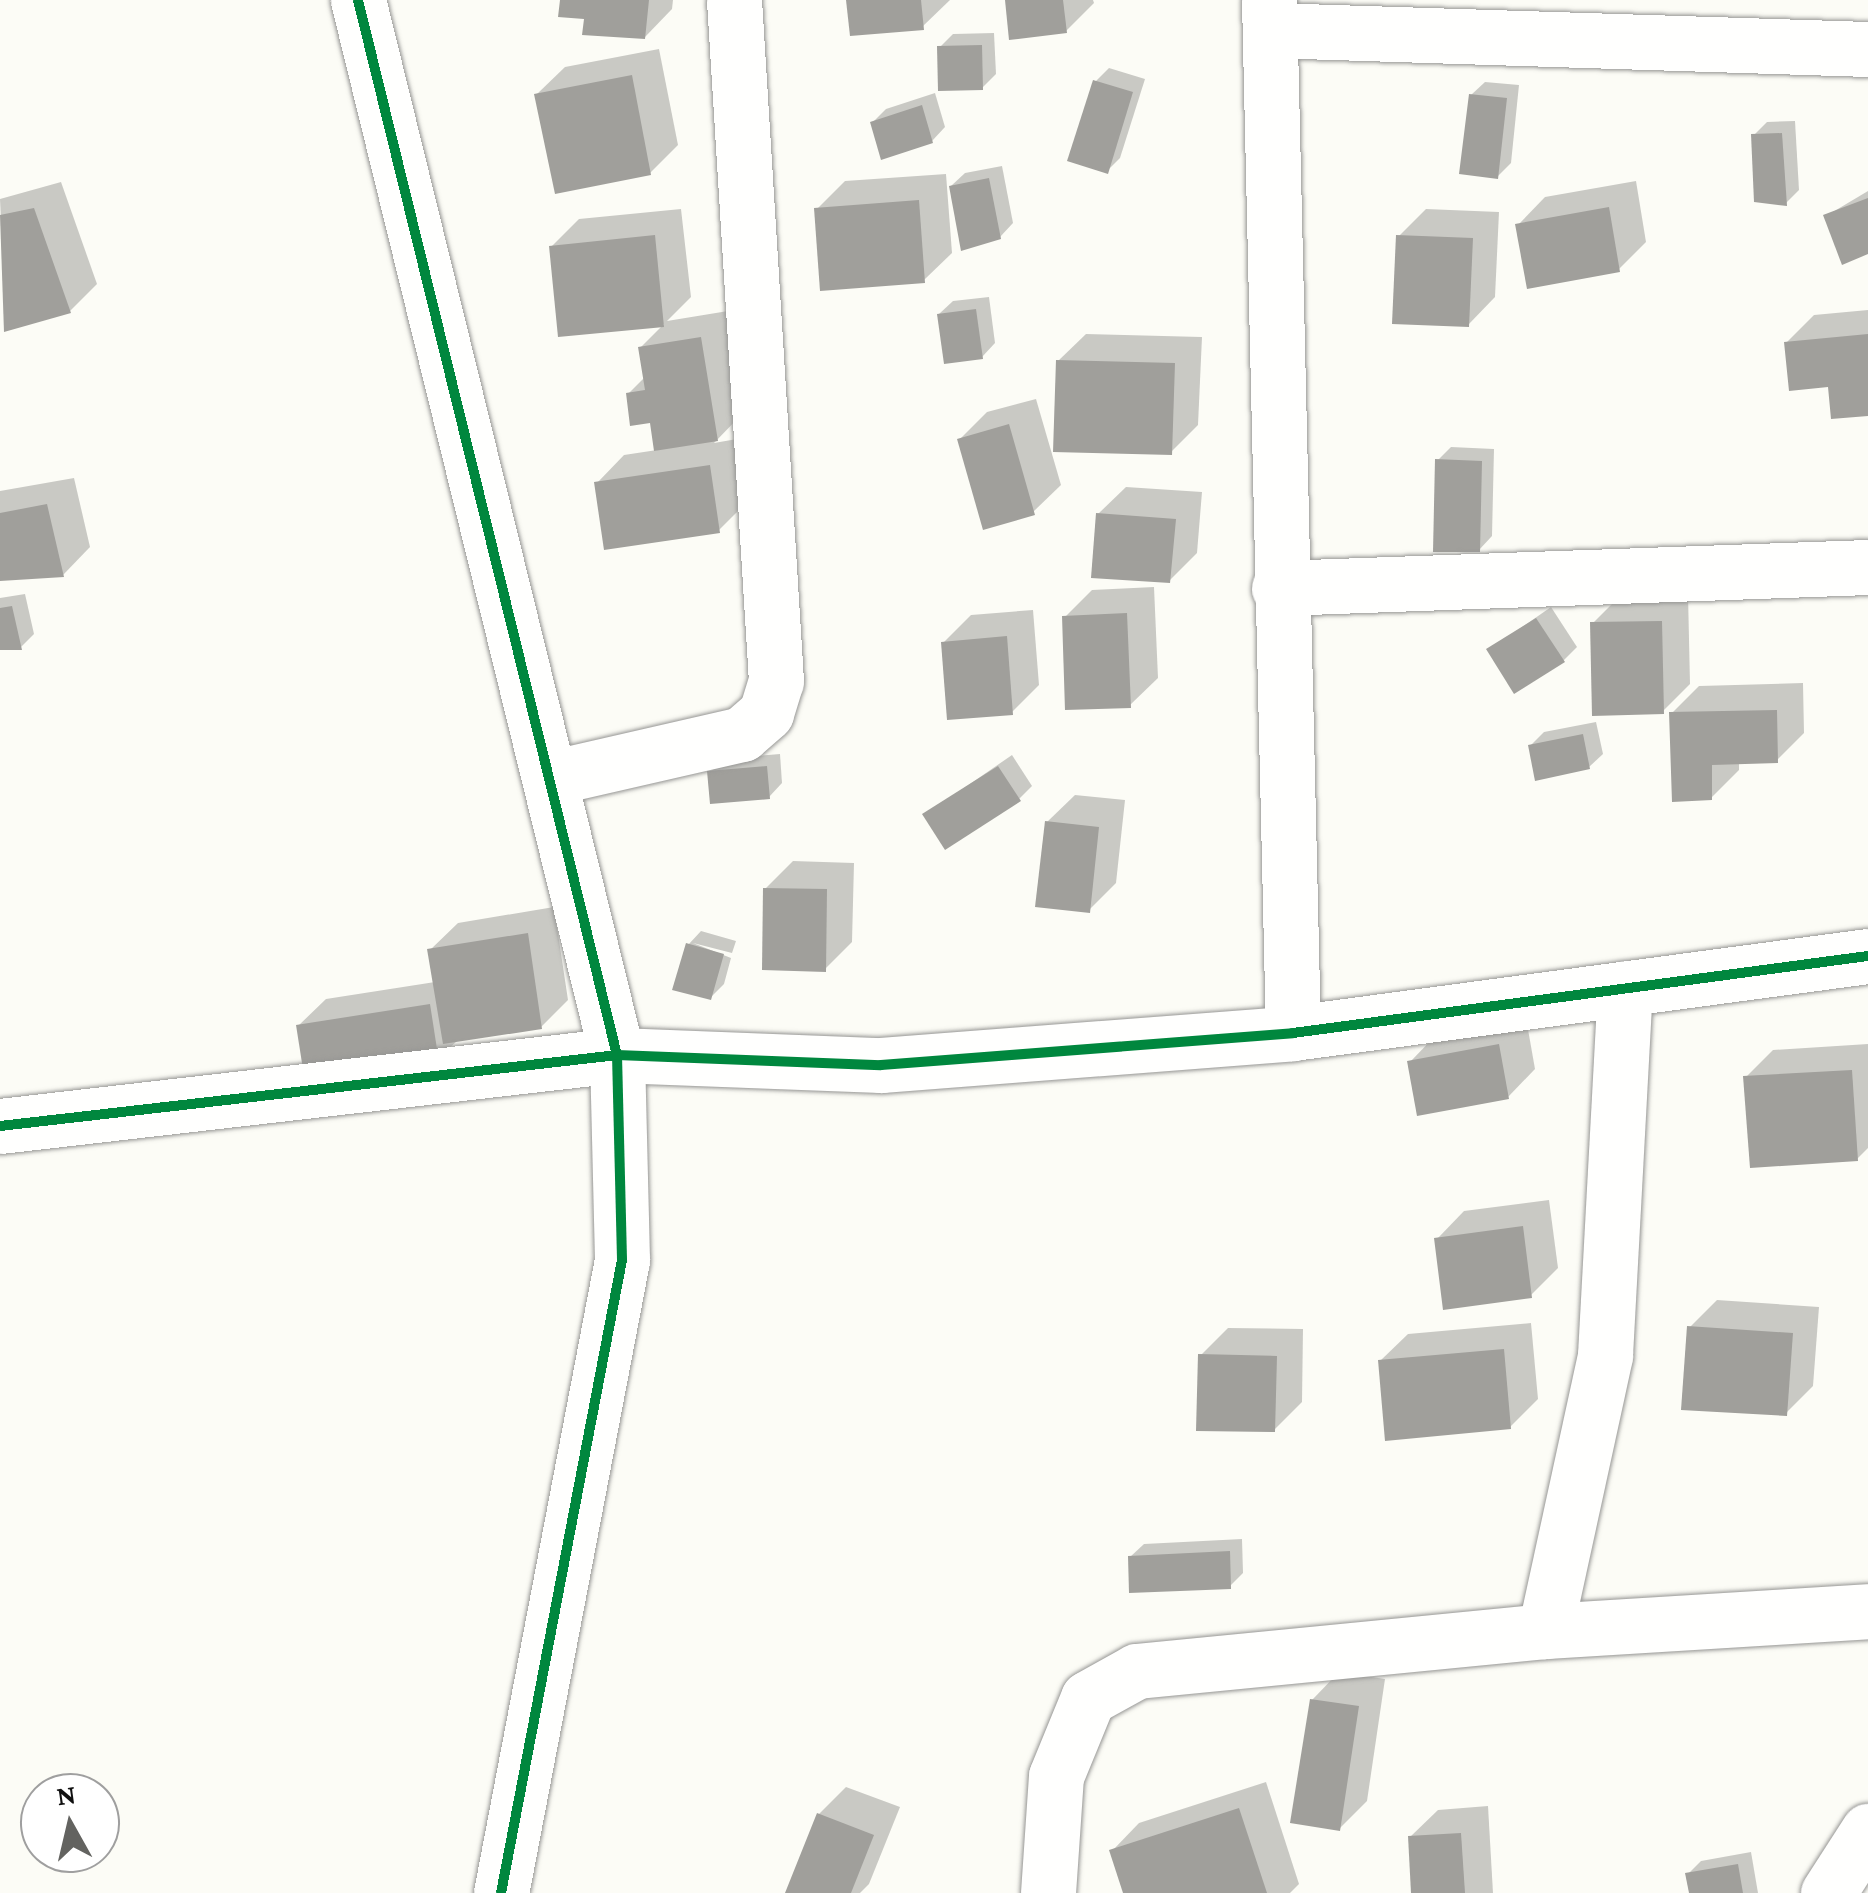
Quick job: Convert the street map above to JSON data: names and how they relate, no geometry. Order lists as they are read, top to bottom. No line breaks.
{"north":"top"}
